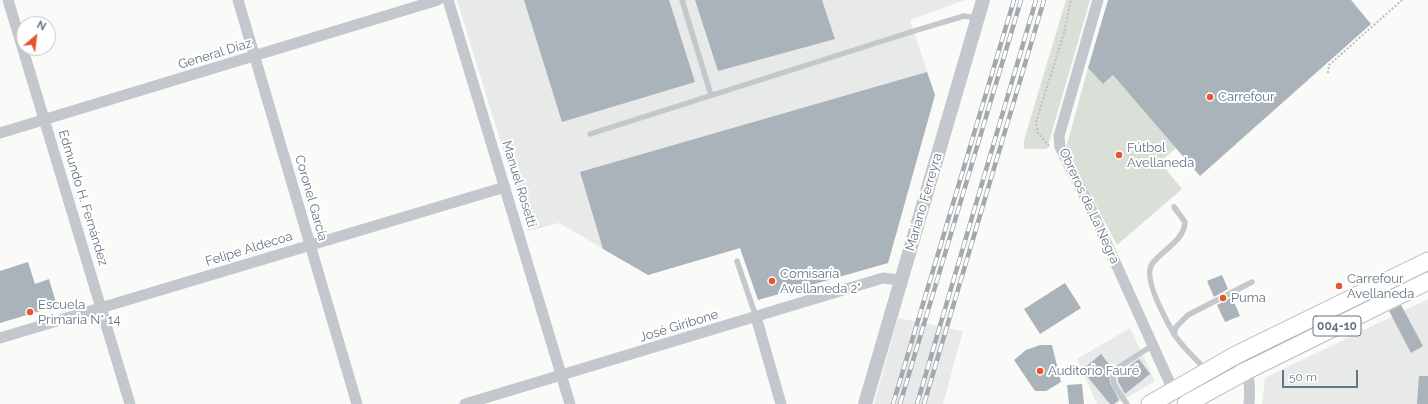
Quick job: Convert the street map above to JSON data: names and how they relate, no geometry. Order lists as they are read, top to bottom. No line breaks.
{"streets":{"main road":["004-10"],"street":["General Díaz","Manuel Rosetti","Edmundo H. Fernández","Coronel García","Mariano Ferreyra","Obreros de La Negra","Felipe Aldecoa","José Giribone"]},"crossings":[["General Díaz","Edmundo H. Fernández"],["General Díaz","Coronel García"],["Manuel Rosetti","Felipe Aldecoa"],["Manuel Rosetti","José Giribone"],["Edmundo H. Fernández","Felipe Aldecoa"],["Coronel García","Felipe Aldecoa"],["Mariano Ferreyra","José Giribone"],["Obreros de La Negra","004-10"]],"places":["Carrefour","Fútbol Avellaneda","Comisaría Avellaneda 2°","Carrefour Avellaneda","Puma","Escuela Primaria N* 14","Auditorio Fauré"],"scale_bar":"50 m","north":"top right"}
